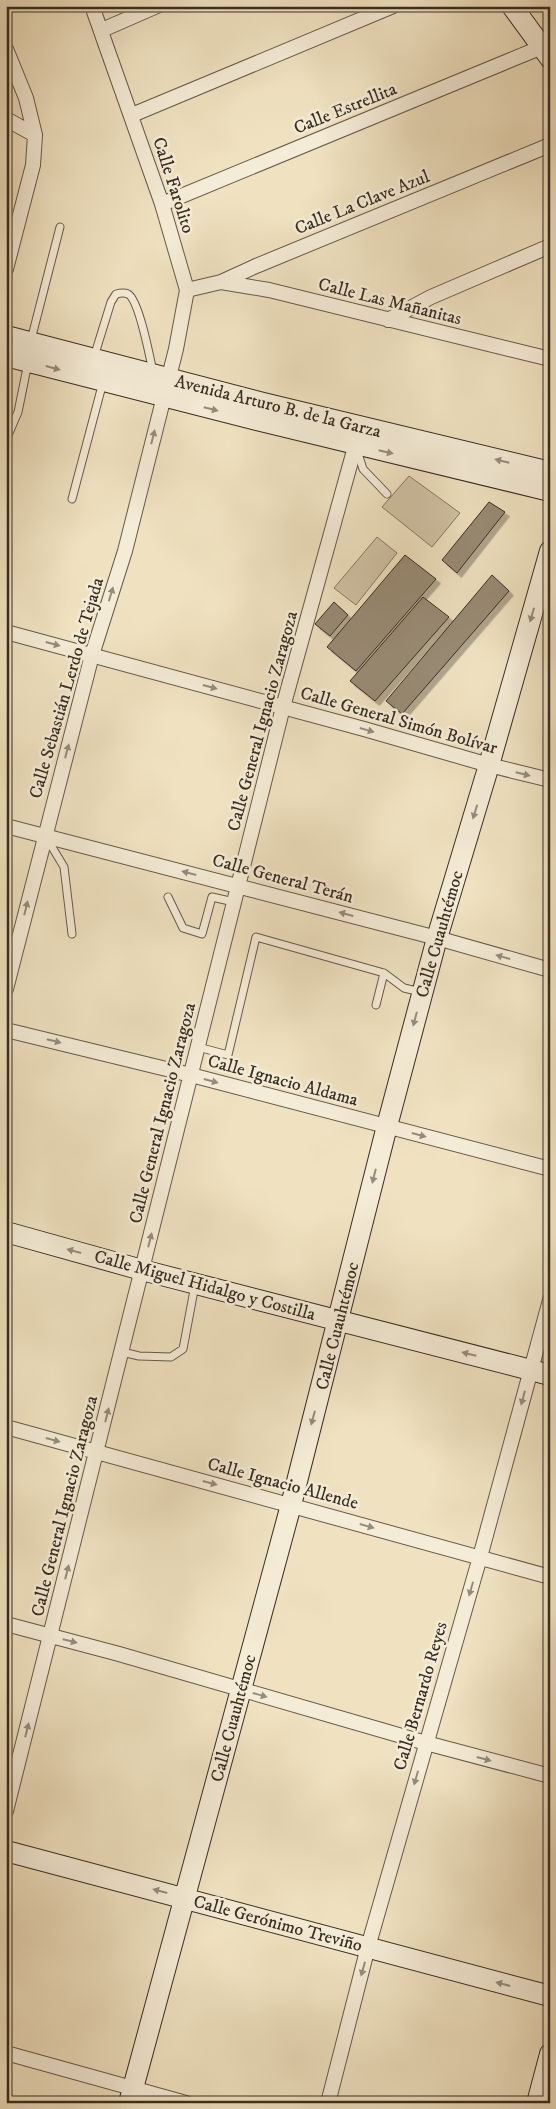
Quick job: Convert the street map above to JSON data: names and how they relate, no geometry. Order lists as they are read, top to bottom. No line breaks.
{"streets":{"street":["Calle Estrellita","Calle Farolito","Calle La Clave Azul","Calle Las Mañanitas","Avenida Arturo B. de la Garza","Calle Sebastián Lerdo de Tejada","Calle General Simón Bolívar","Calle General Ignacio Zaragoza","Calle General Terán","Calle Cuauhtémoc","Calle Ignacio Aldama","Calle Miguel Hidalgo y Costilla","Calle Ignacio Allende","Calle Bernardo Reyes","Calle Gerónimo Treviño"]},"crossings":[["Calle Estrellita","Calle Farolito"],["Calle Farolito","Calle La Clave Azul"],["Calle Farolito","Avenida Arturo B. de la Garza"],["Calle Farolito","Calle Sebastián Lerdo de Tejada"],["Calle La Clave Azul","Calle Las Mañanitas"],["Avenida Arturo B. de la Garza","Calle Sebastián Lerdo de Tejada"],["Avenida Arturo B. de la Garza","Calle General Ignacio Zaragoza"],["Calle Sebastián Lerdo de Tejada","Calle General Simón Bolívar"],["Calle Sebastián Lerdo de Tejada","Calle General Terán"],["Calle General Simón Bolívar","Calle General Ignacio Zaragoza"],["Calle General Simón Bolívar","Calle Cuauhtémoc"],["Calle General Ignacio Zaragoza","Calle General Terán"],["Calle General Ignacio Zaragoza","Calle Ignacio Aldama"],["Calle General Ignacio Zaragoza","Calle Miguel Hidalgo y Costilla"],["Calle General Ignacio Zaragoza","Calle Ignacio Allende"],["Calle General Terán","Calle Cuauhtémoc"],["Calle Cuauhtémoc","Calle Ignacio Aldama"],["Calle Cuauhtémoc","Calle Miguel Hidalgo y Costilla"],["Calle Cuauhtémoc","Calle Ignacio Allende"],["Calle Cuauhtémoc","Calle Gerónimo Treviño"],["Calle Miguel Hidalgo y Costilla","Calle Bernardo Reyes"],["Calle Ignacio Allende","Calle Bernardo Reyes"],["Calle Bernardo Reyes","Calle Gerónimo Treviño"]],"one_way":["Calle Sebastián Lerdo de Tejada","Calle General Simón Bolívar","Calle General Ignacio Zaragoza","Calle General Terán","Calle Cuauhtémoc","Calle Ignacio Aldama","Calle Miguel Hidalgo y Costilla","Calle Ignacio Allende","Calle Bernardo Reyes","Calle Gerónimo Treviño"]}
